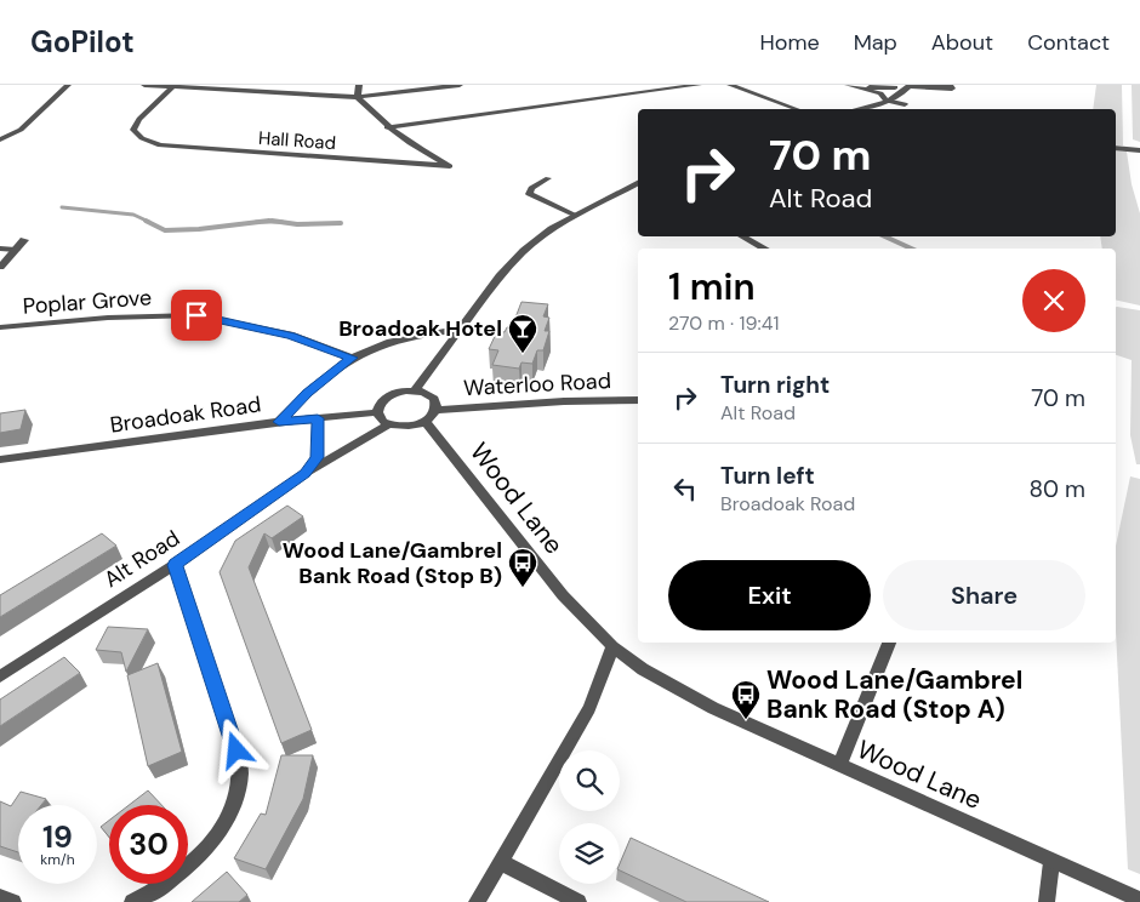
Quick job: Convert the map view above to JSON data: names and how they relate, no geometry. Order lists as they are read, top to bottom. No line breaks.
{"streets":{"street":["Hall Road","Poplar Grove","Waterloo Road","Broadoak Road","Wood Lane","Alt Road"]},"crossings":[["Waterloo Road","Broadoak Road"],["Waterloo Road","Wood Lane"],["Waterloo Road","Alt Road"],["Broadoak Road","Wood Lane"],["Broadoak Road","Alt Road"],["Wood Lane","Alt Road"]],"places":{"bar":["Broadoak Hotel"],"bus stop":["Wood Lane/Gambrel Bank Road (Stop B)","Wood Lane/Gambrel Bank Road (Stop A)"]},"page":{"header":"GoPilot","nav":["Home","Map","About","Contact"],"turn":["70 m","Alt Road"],"heading":["1 min","270 m · 19:41"],"list":[{"name":"Turn right","note":"Alt Road","value":"70 m"},{"name":"Turn left","note":"Broadoak Road","value":"80 m"}],"buttons":["Exit","Share"],"speed":"19 km/h","limit":"30"}}
